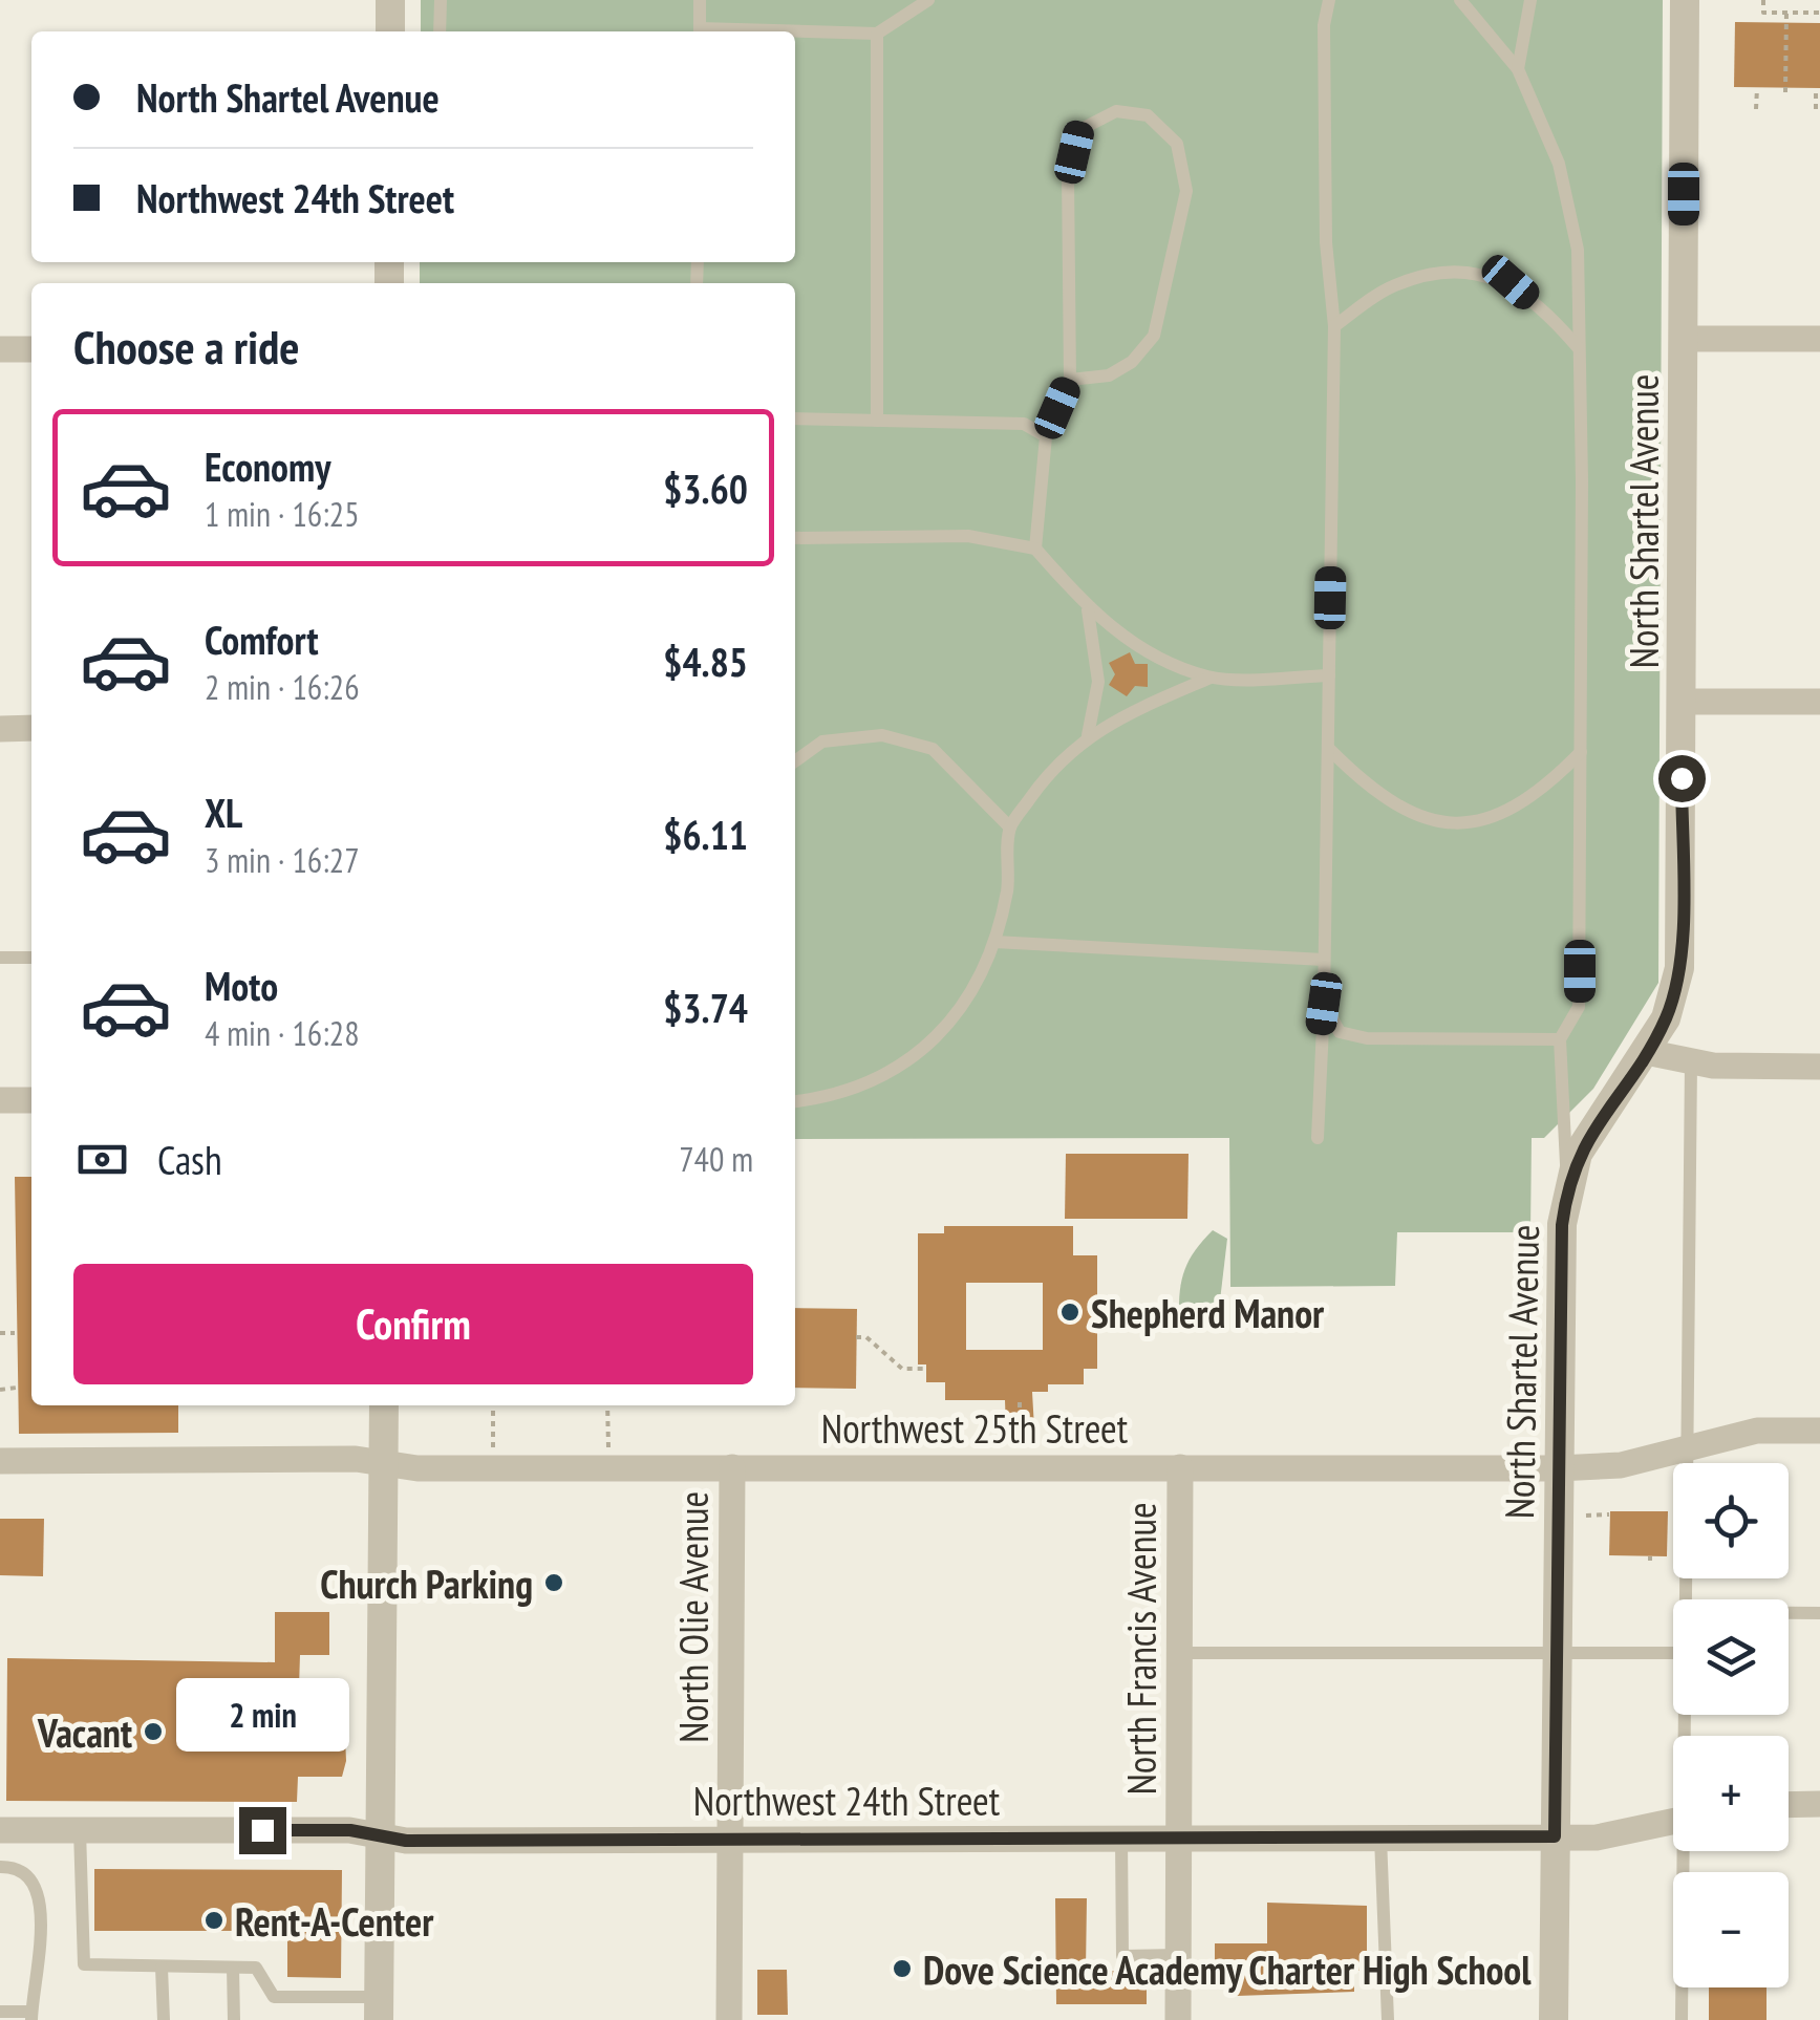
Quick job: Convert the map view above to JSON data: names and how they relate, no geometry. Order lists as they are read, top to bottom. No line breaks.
{"streets":{"street":["North Shartel Avenue","Northwest 25th Street","North Olie Avenue","North Francis Avenue","Northwest 24th Street"]},"crossings":[["North Shartel Avenue","Northwest 25th Street"],["North Shartel Avenue","Northwest 24th Street"],["Northwest 25th Street","North Olie Avenue"],["Northwest 25th Street","North Francis Avenue"],["North Olie Avenue","Northwest 24th Street"],["North Francis Avenue","Northwest 24th Street"]],"places":["Shepherd Manor","Church Parking","Vacant","Rent-A-Center","Dove Science Academy Charter High School"],"page":{"banner":["North Shartel Avenue","Northwest 24th Street"],"heading":"Choose a ride","list":[{"name":"Economy","note":"1 min · 16:25","value":"$3.60"},{"name":"Comfort","note":"2 min · 16:26","value":"$4.85"},{"name":"XL","note":"3 min · 16:27","value":"$6.11"},{"name":"Moto","note":"4 min · 16:28","value":"$3.74"}],"pay":["Cash","740 m"],"buttons":"Confirm","map_buttons":["+","−"],"bubble":"2 min"}}
